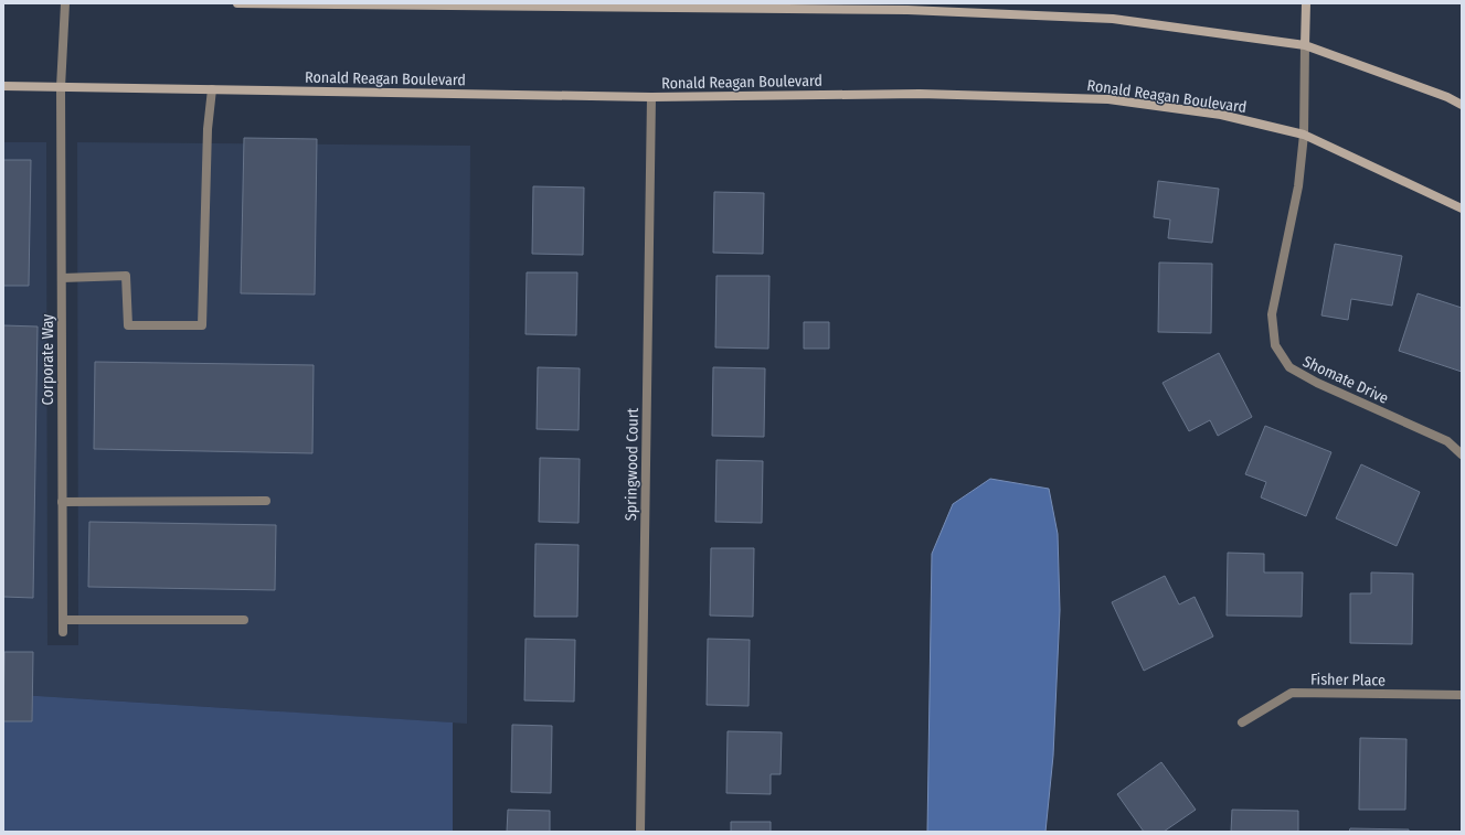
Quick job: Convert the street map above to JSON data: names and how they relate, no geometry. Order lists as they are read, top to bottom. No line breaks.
{"streets":{"main road":["Ronald Reagan Boulevard"],"street":["Corporate Way","Shomate Drive","Springwood Court","Fisher Place"]},"crossings":[["Ronald Reagan Boulevard","Corporate Way"],["Ronald Reagan Boulevard","Shomate Drive"],["Ronald Reagan Boulevard","Springwood Court"]]}
